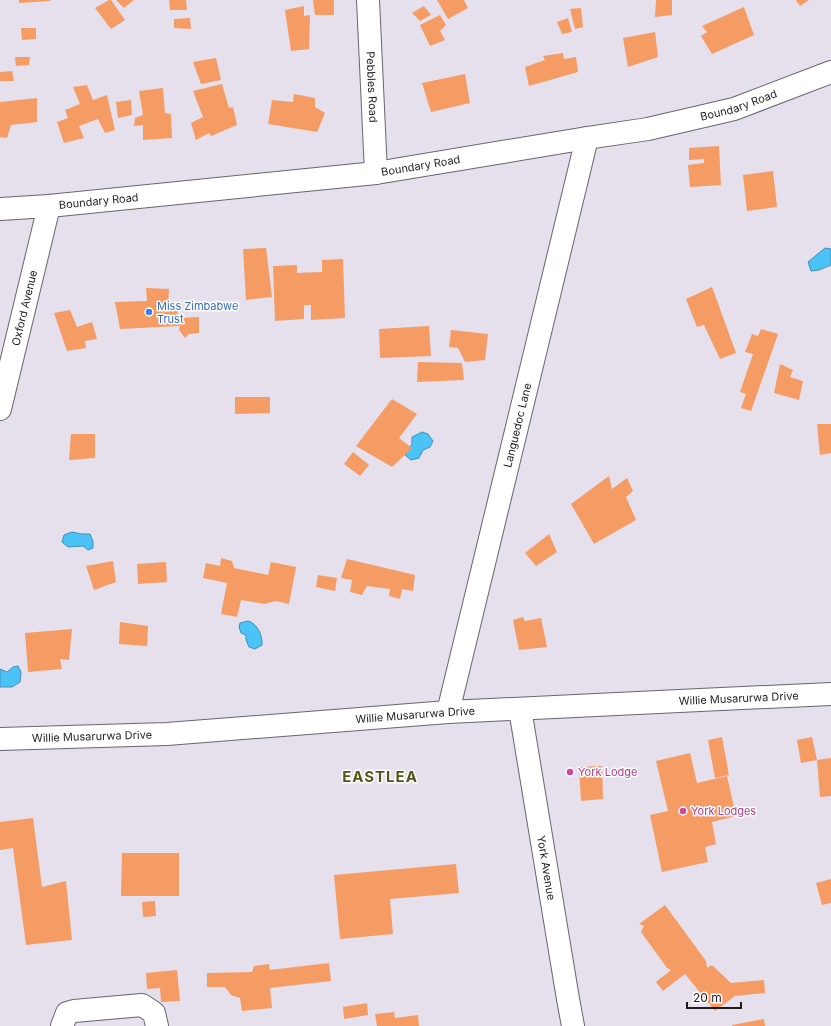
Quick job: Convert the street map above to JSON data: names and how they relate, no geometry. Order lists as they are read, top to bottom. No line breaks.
{"streets":{"street":["Pebbles Road","Boundary Road","Oxford Avenue","Languedoc Lane","Willie Musarurwa Drive","York Avenue"]},"crossings":[["Pebbles Road","Boundary Road"],["Boundary Road","Oxford Avenue"],["Boundary Road","Languedoc Lane"],["Languedoc Lane","Willie Musarurwa Drive"],["Willie Musarurwa Drive","York Avenue"]],"districts":["EASTLEA"],"places":["Miss Zimbabwe Trust","York Lodge","York Lodges"],"scale_bar":"20 m"}
